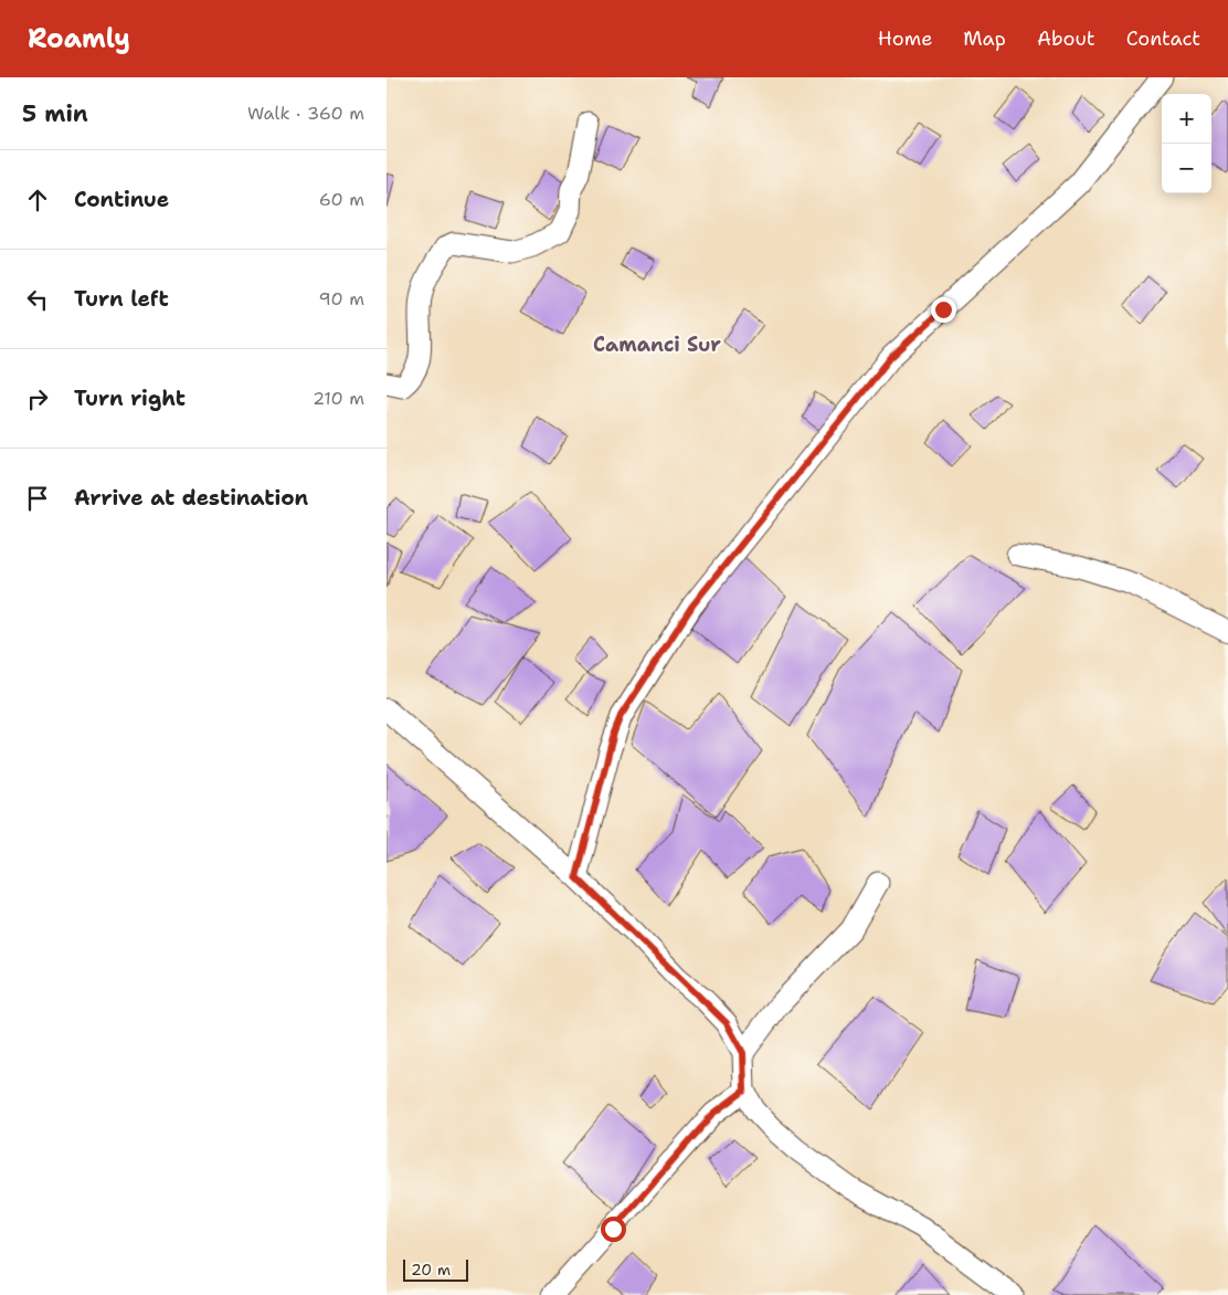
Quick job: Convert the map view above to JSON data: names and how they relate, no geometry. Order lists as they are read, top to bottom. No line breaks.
{"districts":["Camanci Sur"],"scale_bar":"20 m","page":{"header":"Roamly","nav":["Home","Map","About","Contact"],"heading":["5 min","Walk · 360 m"],"map_buttons":["+","−"],"list":[["Continue","60 m"],["Turn left","90 m"],["Turn right","210 m"],"Arrive at destination"],"scale":"20 m"}}
